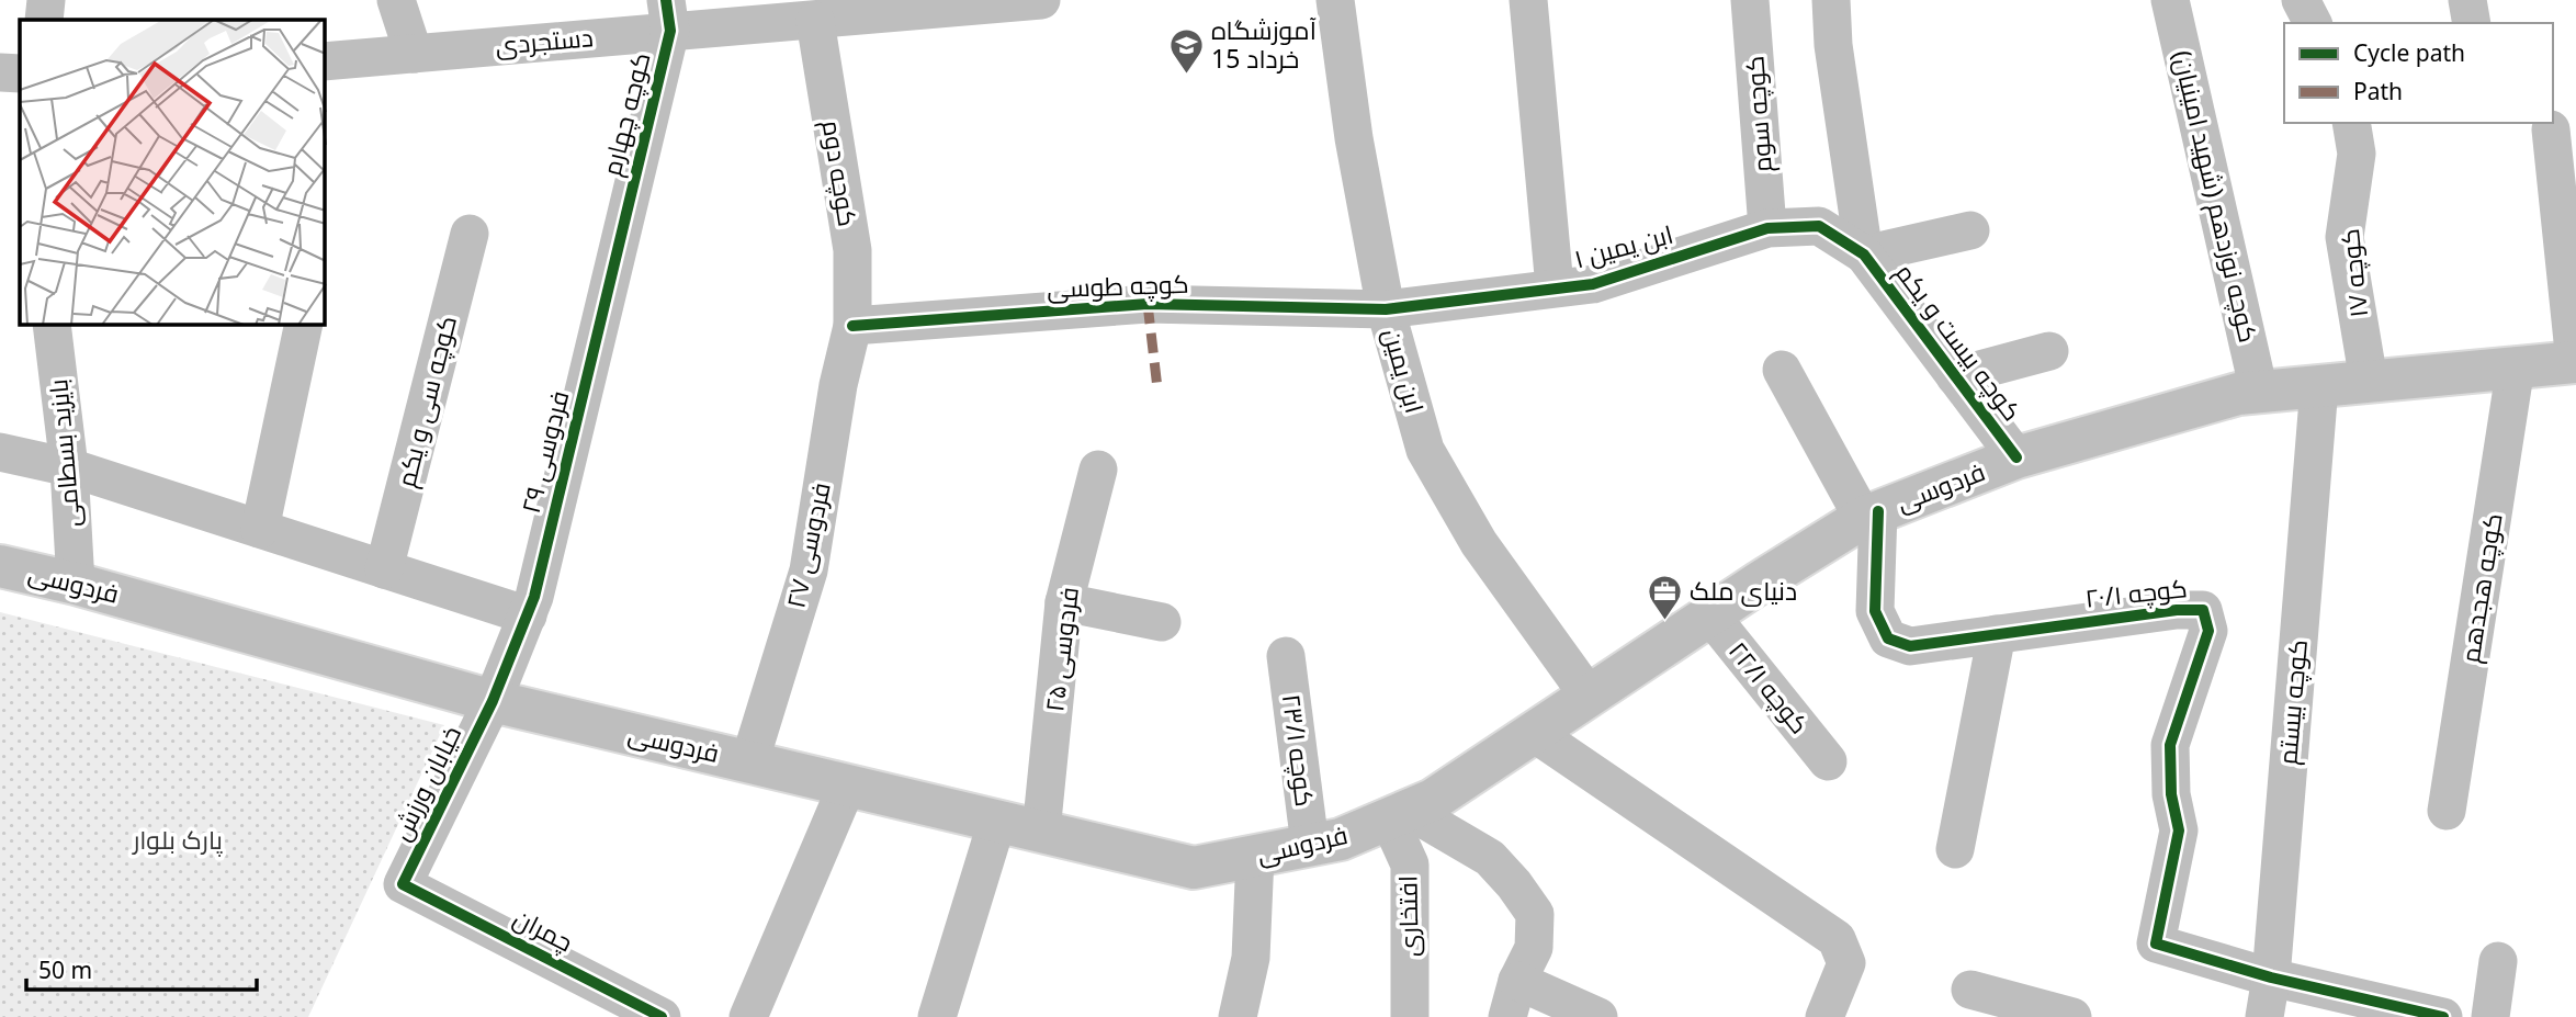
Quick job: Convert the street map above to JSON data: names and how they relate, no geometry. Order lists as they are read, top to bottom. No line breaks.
{"streets":{"main road":["فردوسی"],"street":["دستجردی","کوچه چهارم","کوچه سوم","کوچه دوم","کوچه نوزدهم (شهید امینیان)","ابن یمین ۱","۱۷ کوچه","کوچه طوسی","کوچه بیست و یکم","ابن یمین","کوچه سی و یکم","فردوسی ۲۹","بایزید بسطامی","فردوسی ۲۷","کوچه هجدهم","کوچه ۲۰/۱","فردوسی ۲۵","کوچه ۲۲/۱","کوچه بیستم","کوچه ۲۳/۱","خیابان ورزش","افتخاری","چمران"]},"crossings":[["دستجردی","کوچه چهارم"],["دستجردی","کوچه دوم"],["کوچه چهارم","فردوسی ۲۹"],["کوچه سوم","ابن یمین ۱"],["کوچه دوم","کوچه طوسی"],["کوچه دوم","فردوسی ۲۷"],["کوچه نوزدهم (شهید امینیان)","فردوسی"],["ابن یمین ۱","کوچه طوسی"],["ابن یمین ۱","کوچه بیست و یکم"],["ابن یمین ۱","ابن یمین"],["۱۷ کوچه","فردوسی"],["کوچه طوسی","ابن یمین"],["کوچه طوسی","فردوسی ۲۷"],["کوچه بیست و یکم","فردوسی"],["ابن یمین","فردوسی"],["فردوسی ۲۹","فردوسی"],["فردوسی ۲۹","خیابان ورزش"],["بایزید بسطامی","فردوسی"],["فردوسی","فردوسی ۲۷"],["فردوسی","کوچه هجدهم"],["فردوسی","کوچه ۲۰/۱"],["فردوسی","فردوسی ۲۵"],["فردوسی","کوچه ۲۲/۱"],["فردوسی","کوچه بیستم"],["فردوسی","کوچه ۲۳/۱"],["فردوسی","خیابان ورزش"],["فردوسی","افتخاری"],["کوچه ۲۰/۱","کوچه بیستم"],["خیابان ورزش","چمران"]],"parks":["پارک بلوار"],"places":{"school or university":["آموزشگاه 15 خرداد"],"office":["دنیای ملک"]},"legend":["Cycle path","Path"],"scale_bar":"50 m"}
